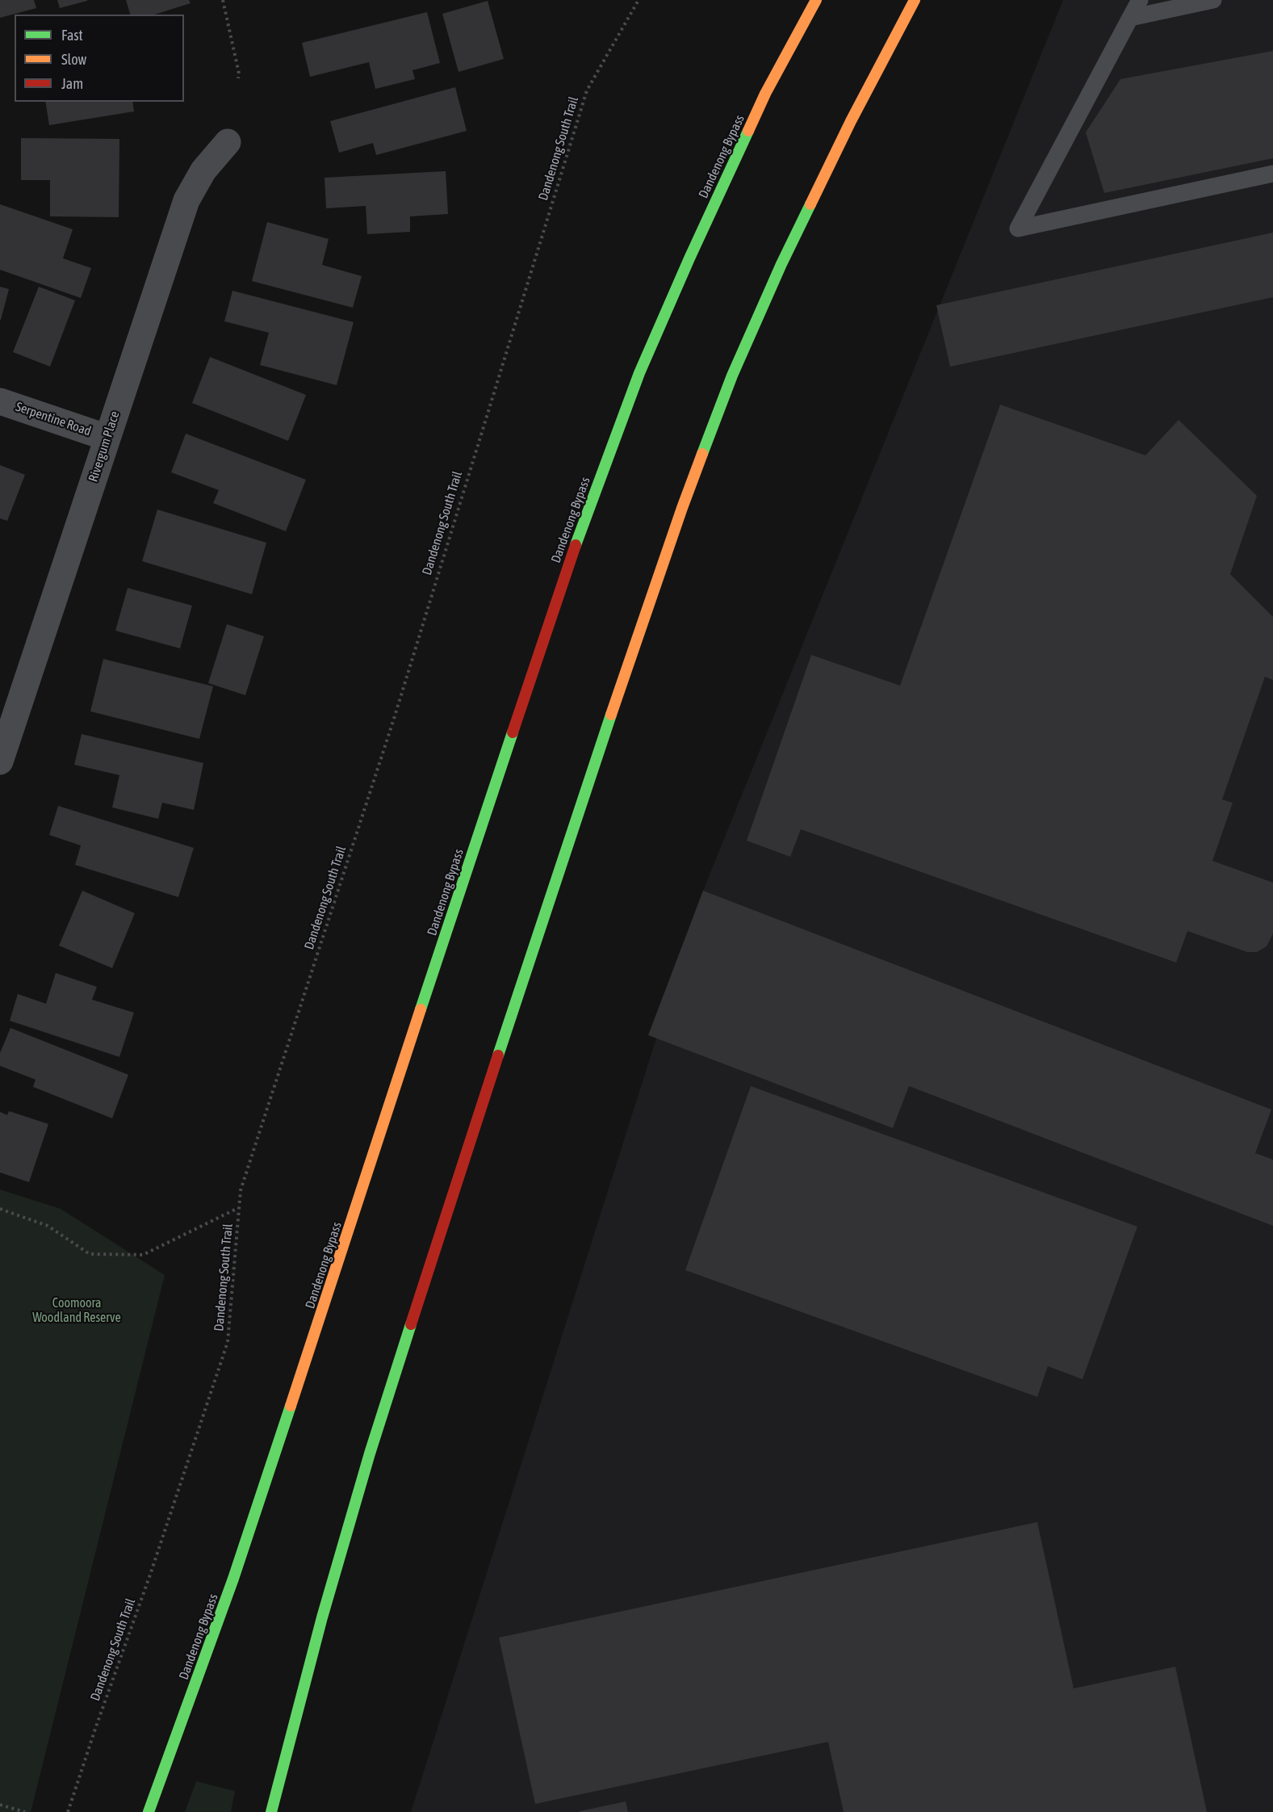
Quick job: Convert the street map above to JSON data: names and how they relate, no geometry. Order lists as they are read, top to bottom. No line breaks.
{"streets":{"highway":["Dandenong Bypass"],"street":["Serpentine Road","Rivergum Place"],"path":["Dandenong South Trail"]},"crossings":[["Serpentine Road","Rivergum Place"]],"parks":["Coomoora Woodland Reserve"],"legend":["Fast","Slow","Jam"]}
